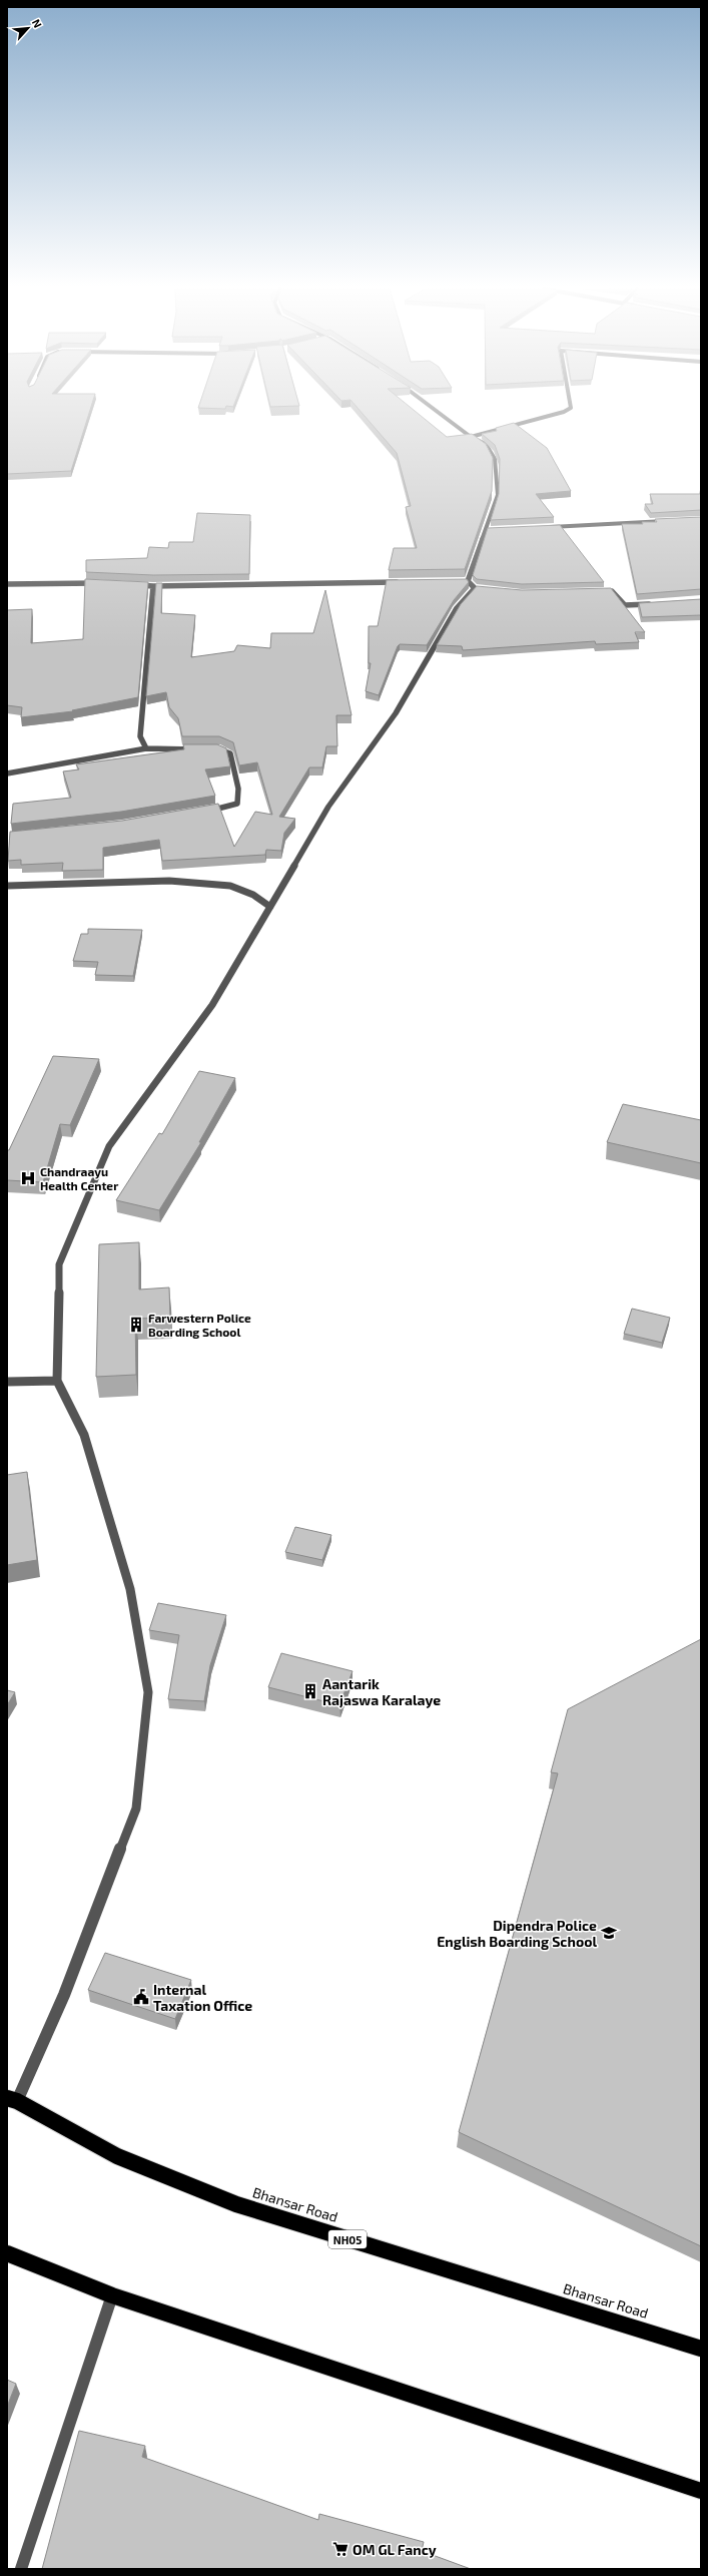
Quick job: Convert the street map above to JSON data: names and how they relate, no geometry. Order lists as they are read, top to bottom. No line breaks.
{"streets":{"highway":["Bhansar Road","NH05"]},"places":{"hospital":["Chandraayu Health Center"],"building":["Farwestern Police Boarding School","Aantarik Rajaswa Karalaye"],"school or university":["Dipendra Police English Boarding School"],"public building":["Internal Taxation Office"],"supermarket":["OM GL Fancy"]},"north":"top right"}
